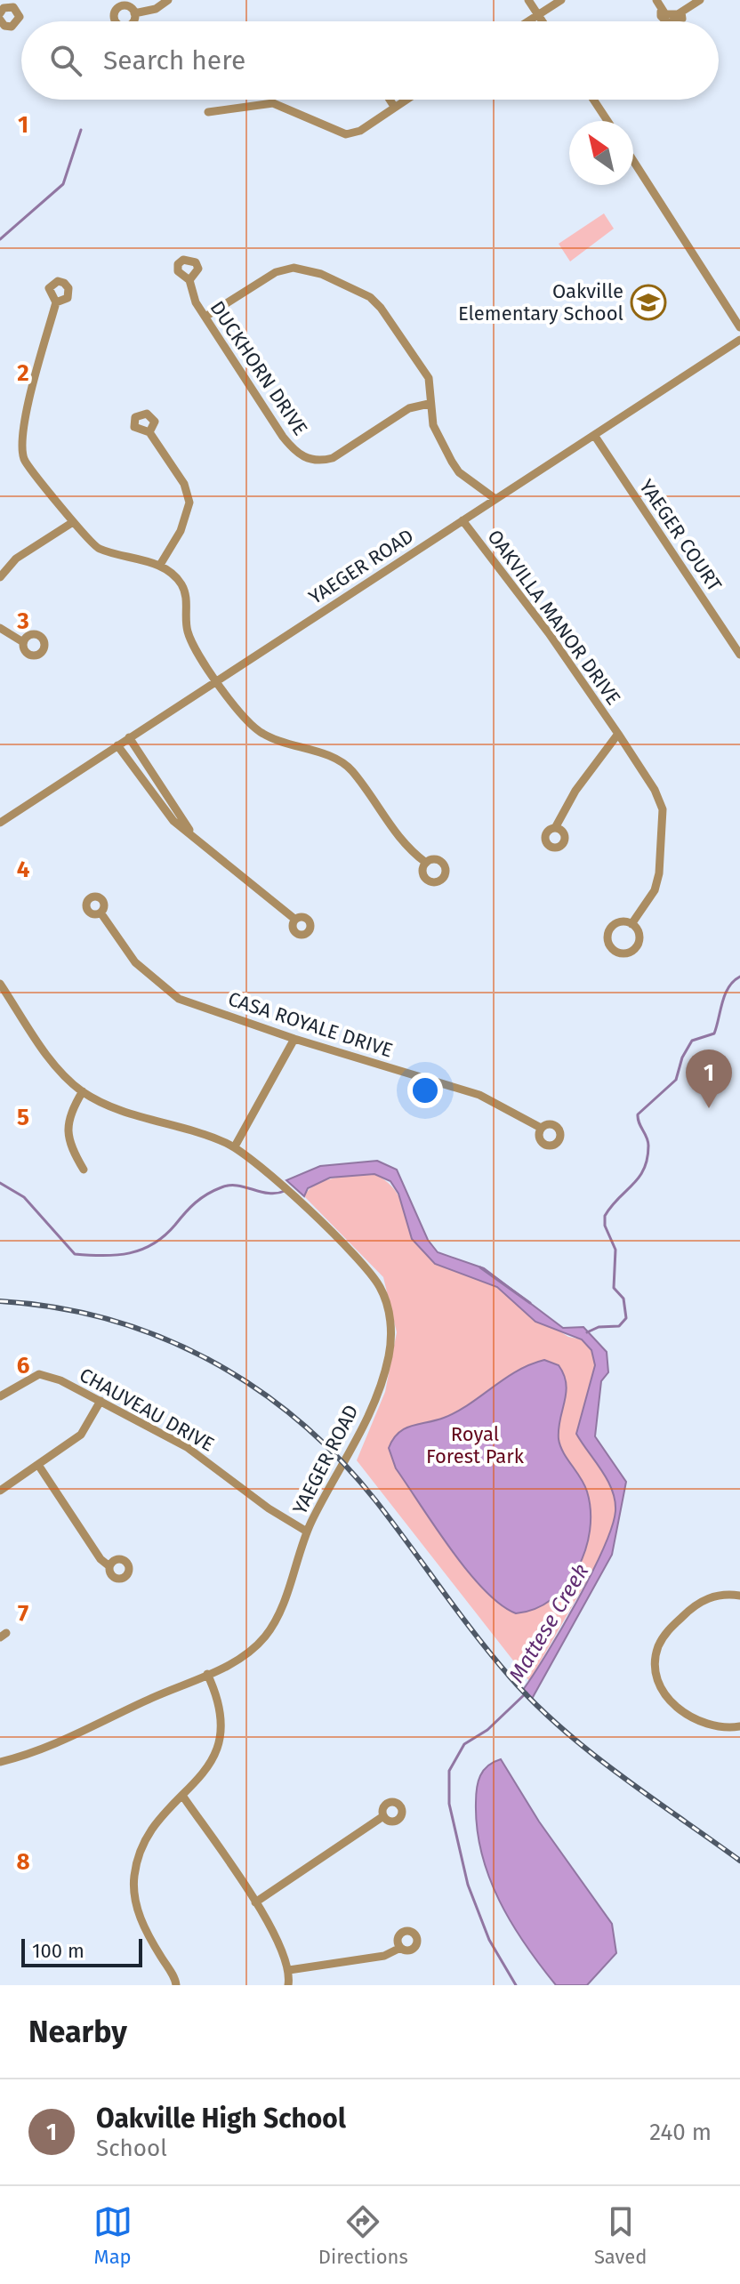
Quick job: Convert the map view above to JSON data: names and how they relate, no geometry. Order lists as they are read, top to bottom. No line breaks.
{"streets":{"street":["DUCKHORN DRIVE","YAEGER COURT","YAEGER ROAD","OAKVILLA MANOR DRIVE","CASA ROYALE DRIVE","CHAUVEAU DRIVE"]},"crossings":[["YAEGER COURT","YAEGER ROAD"],["YAEGER ROAD","OAKVILLA MANOR DRIVE"],["YAEGER ROAD","CHAUVEAU DRIVE"]],"water":["Mattese Creek"],"parks":["Royal Forest Park"],"places":{"school or university":["Oakville Elementary School"]},"scale_bar":"100 m","north":"top left","page":{"search":"Search here","pins":"1","scale":"100 m","heading":"Nearby","list":[{"mark":"1","name":"Oakville High School","note":"School","value":"240 m"}],"nav":["Map","Directions","Saved"]},"grid":{"rows":["1","2","3","4","5","6","7","8"]}}
